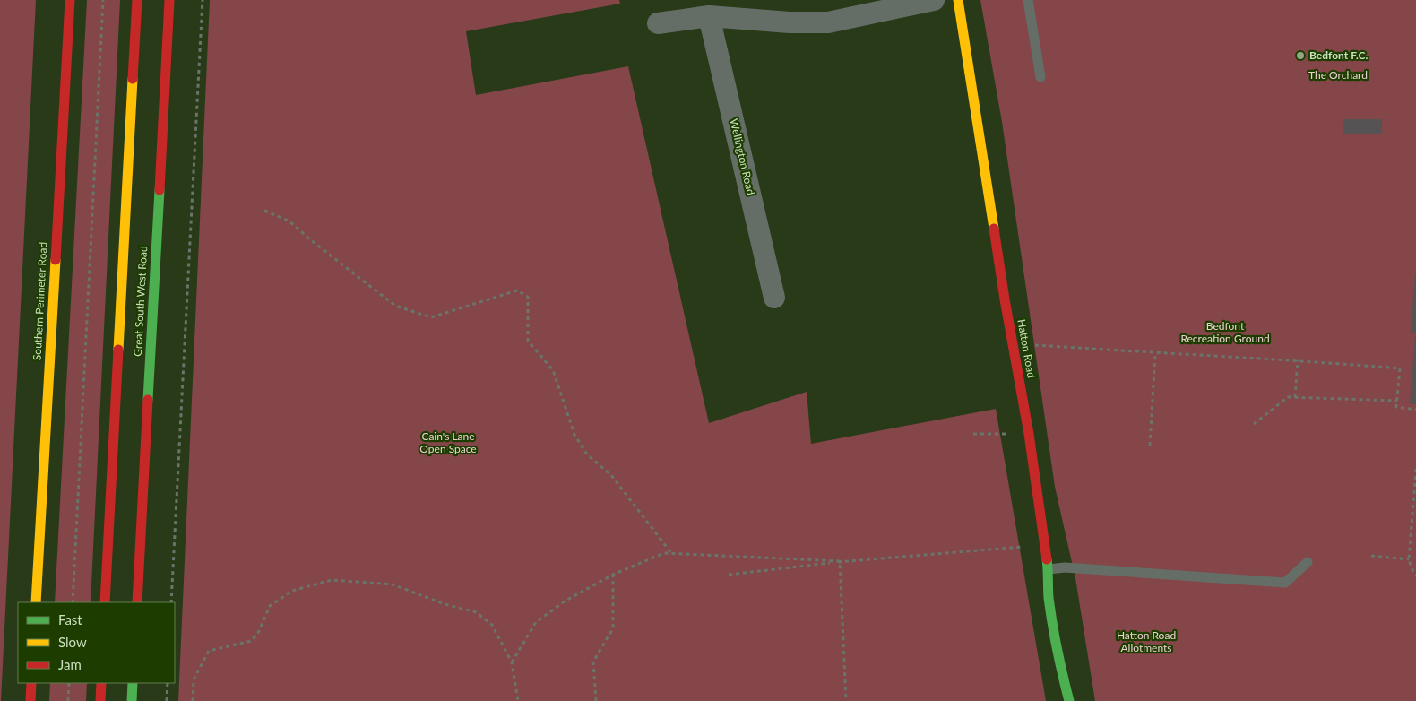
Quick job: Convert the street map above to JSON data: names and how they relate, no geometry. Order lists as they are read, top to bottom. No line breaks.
{"streets":{"main road":["Southern Perimeter Road","Great South West Road","Hatton Road"],"street":["Wellington Road"]},"parks":["The Orchard","Bedfont Recreation Ground","Cain's Lane Open Space","Hatton Road Allotments"],"places":["Bedfont F.C."],"legend":["Fast","Slow","Jam"]}
